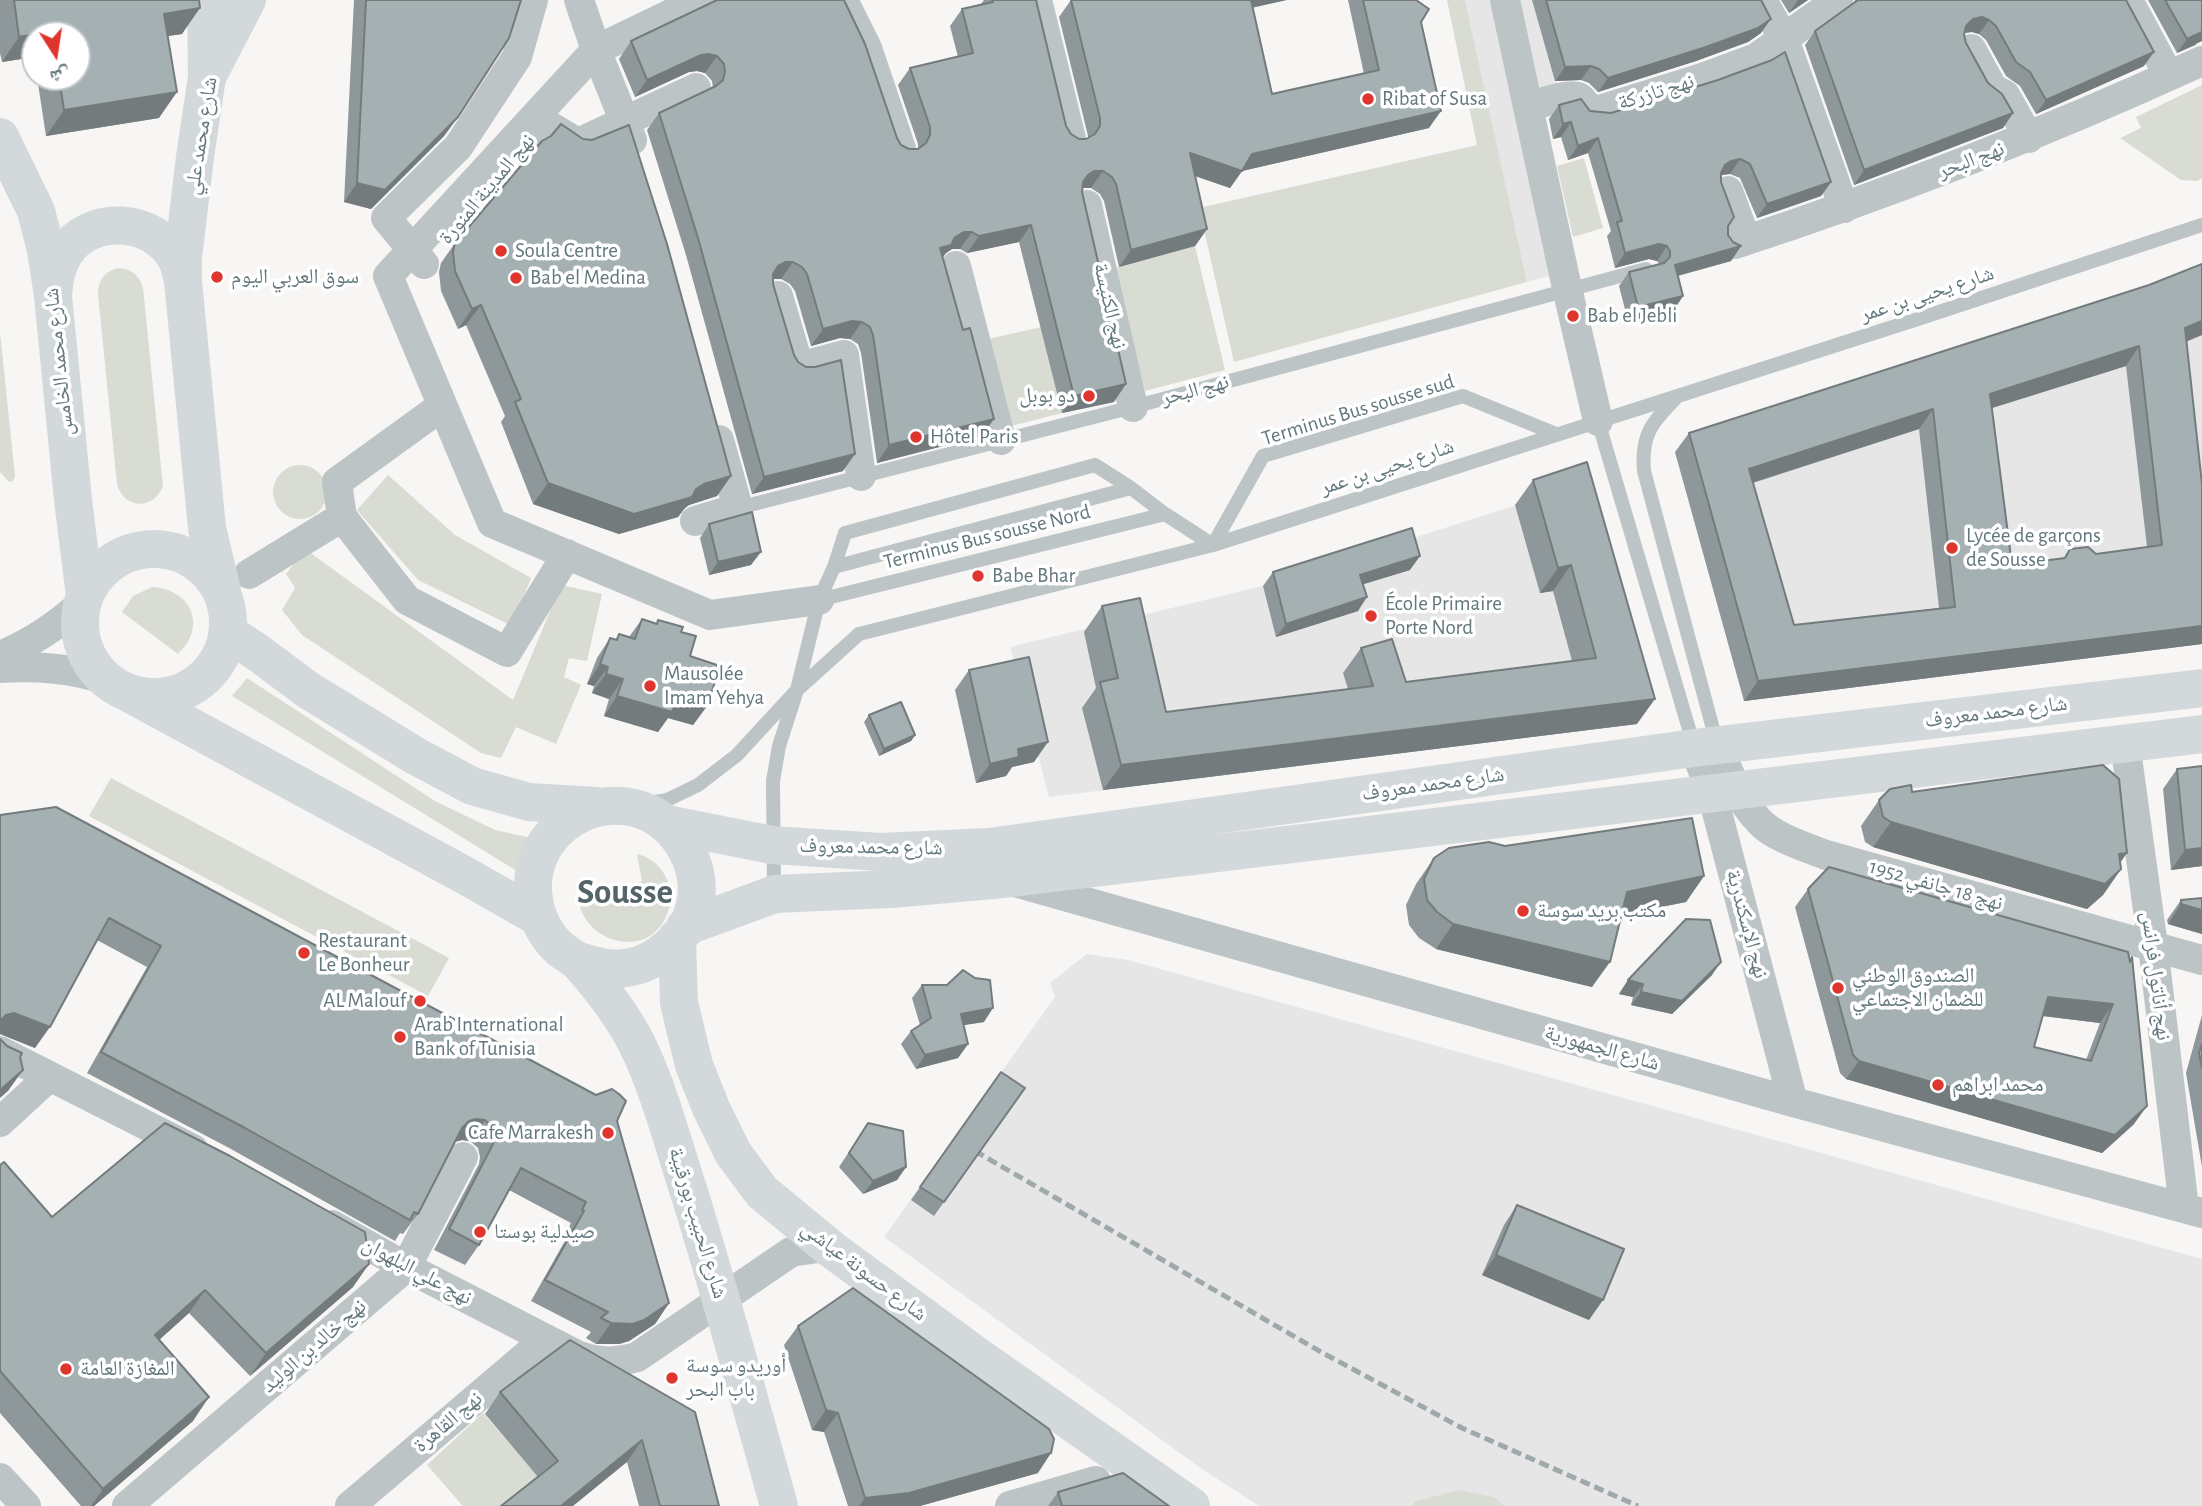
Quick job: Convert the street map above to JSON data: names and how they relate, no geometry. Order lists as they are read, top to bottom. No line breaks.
{"streets":{"main road":["شارع محمد علي","شارع محمد الخامس","شارع محمد معروف","شارع الحبيب بورقيبة","شارع حسونة عياشي"],"street":["نهج تازركة","نهج البحر","نهج المدينة المنورة","نهج الكنيسة","نهج 18 جانفي 1952","نهج الإسكندرية","نهج أناتول فرانس","شارع الجمهورية","نهج علي البلهوان","نهج خالد بن الوليد","نهج القاهرة"],"lane":["شارع يحيى بن عمر","Terminus Bus sousse sud","Terminus Bus sousse Nord"]},"crossings":[["نهج البحر","نهج الكنيسة"],["شارع يحيى بن عمر","Terminus Bus sousse sud"],["شارع يحيى بن عمر","Terminus Bus sousse Nord"],["شارع يحيى بن عمر","شارع محمد معروف"],["شارع يحيى بن عمر","شارع الحبيب بورقيبة"],["شارع يحيى بن عمر","شارع حسونة عياشي"],["Terminus Bus sousse sud","Terminus Bus sousse Nord"],["Terminus Bus sousse Nord","شارع محمد معروف"],["شارع محمد معروف","نهج 18 جانفي 1952"],["شارع محمد معروف","نهج الإسكندرية"],["شارع محمد معروف","نهج أناتول فرانس"],["شارع محمد معروف","شارع الجمهورية"],["شارع محمد معروف","شارع الحبيب بورقيبة"],["شارع محمد معروف","شارع حسونة عياشي"],["نهج 18 جانفي 1952","نهج الإسكندرية"],["نهج 18 جانفي 1952","نهج أناتول فرانس"],["نهج الإسكندرية","شارع الجمهورية"],["نهج أناتول فرانس","شارع الجمهورية"],["شارع الحبيب بورقيبة","نهج علي البلهوان"],["شارع الحبيب بورقيبة","شارع حسونة عياشي"],["نهج علي البلهوان","شارع حسونة عياشي"],["نهج علي البلهوان","نهج خالد بن الوليد"],["نهج علي البلهوان","نهج القاهرة"]],"districts":["Sousse"],"places":["Ribat of Susa","Soula Centre","سوق العربي اليوم","Bab el Medina","Bab el Jebli","دو بوبل","Hôtel Paris","Lycée de garçons de Sousse","Babe Bhar","École Primaire Porte Nord","Mausolée Imam Yehya","مكتب بريد سوسة","Restaurant Le Bonheur","الصندوق الوطني للضمان الاجتماعي","AL Malouf","Arab International Bank of Tunisia","محمد ابراهم","Cafe Marrakesh","صيدلية بوستا","المغازة العامة","أوريدو سوسة باب البحر"],"north":"bottom"}
